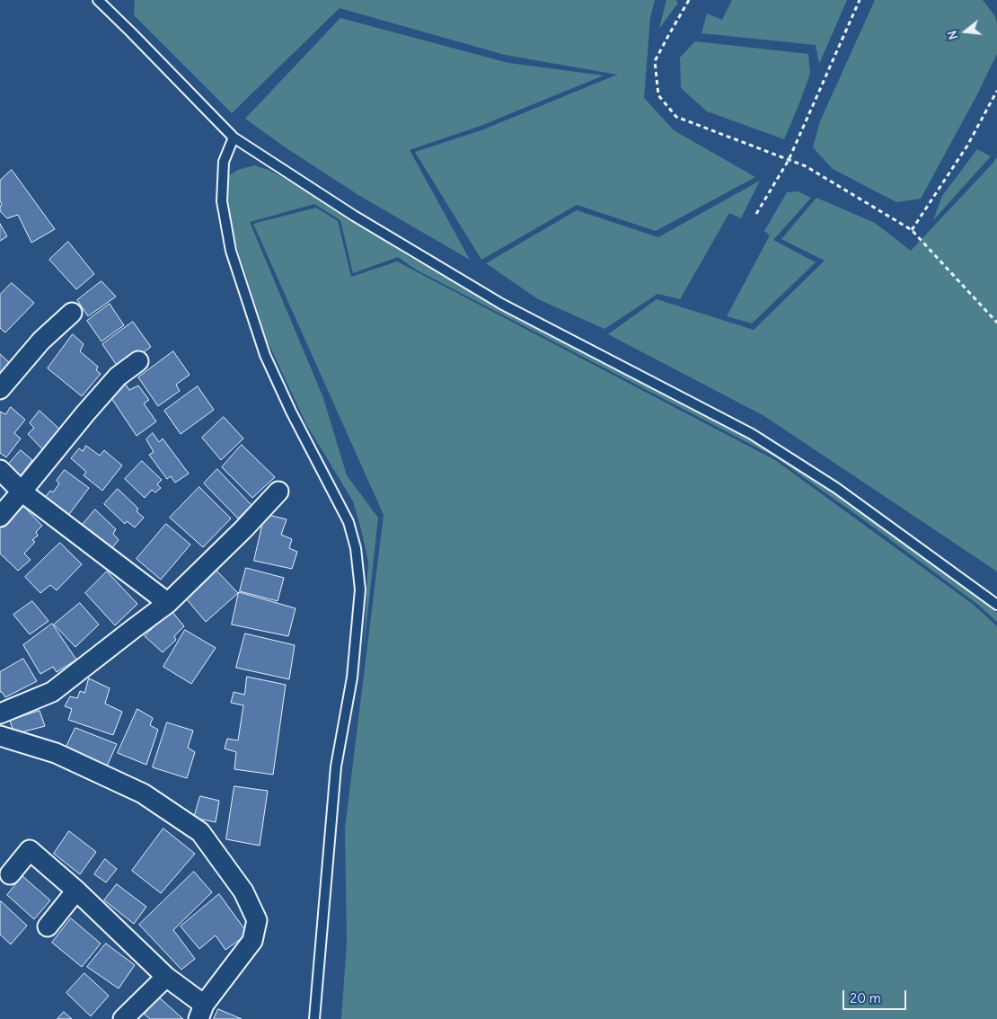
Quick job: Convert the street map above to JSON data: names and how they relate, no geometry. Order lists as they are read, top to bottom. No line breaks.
{"scale_bar":"20 m","north":"left"}
